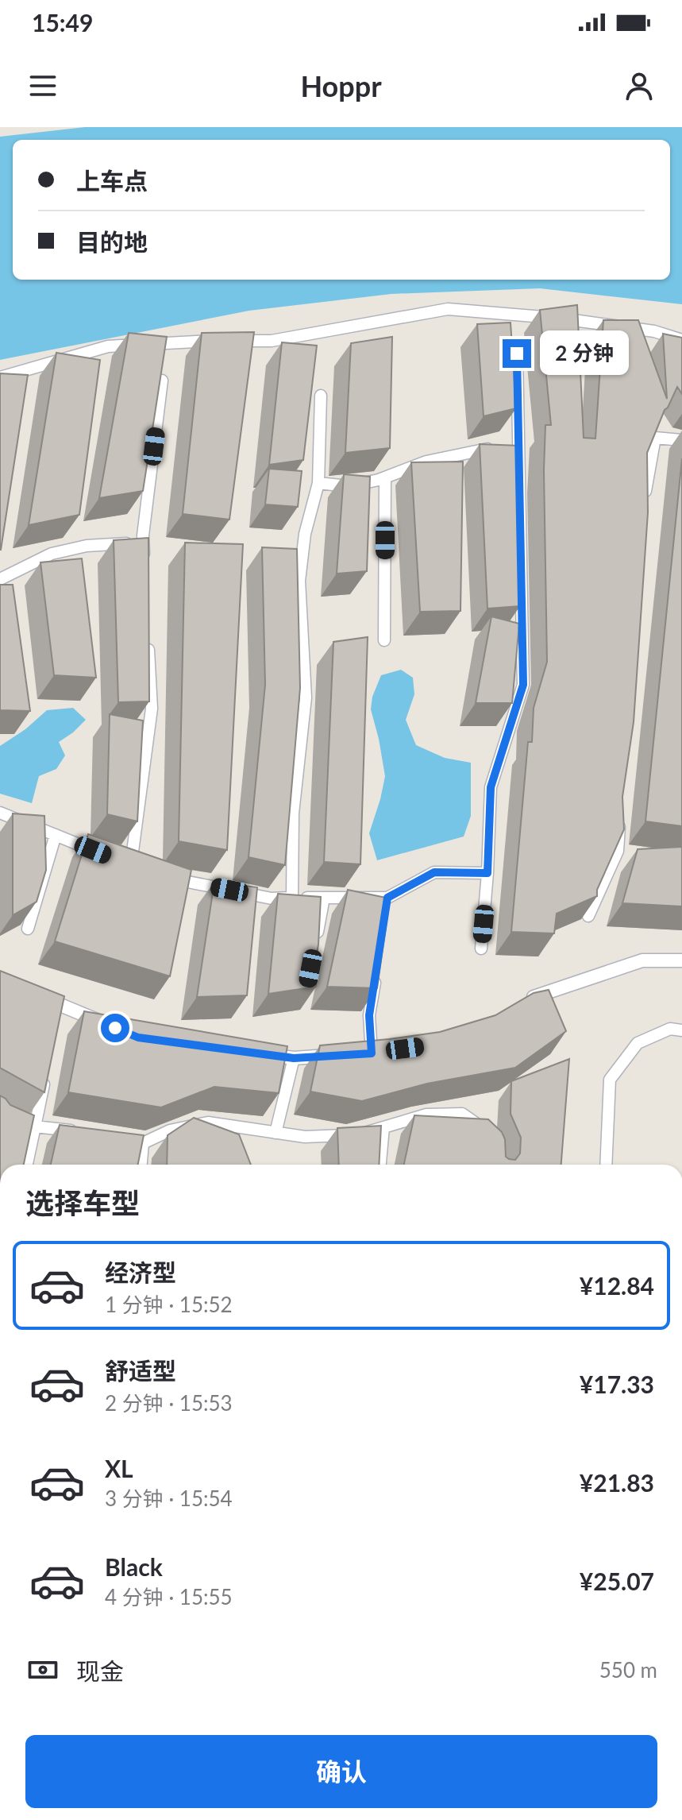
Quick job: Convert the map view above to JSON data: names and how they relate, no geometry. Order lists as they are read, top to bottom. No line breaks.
{"page":{"status":"15:49","header":"Hoppr","banner":["上车点","目的地"],"bubble":"2 分钟","heading":"选择车型","list":[{"name":"经济型","note":"1 分钟 · 15:52","value":"¥12.84"},{"name":"舒适型","note":"2 分钟 · 15:53","value":"¥17.33"},{"name":"XL","note":"3 分钟 · 15:54","value":"¥21.83"},{"name":"Black","note":"4 分钟 · 15:55","value":"¥25.07"}],"pay":["现金","550 m"],"buttons":"确认"}}
